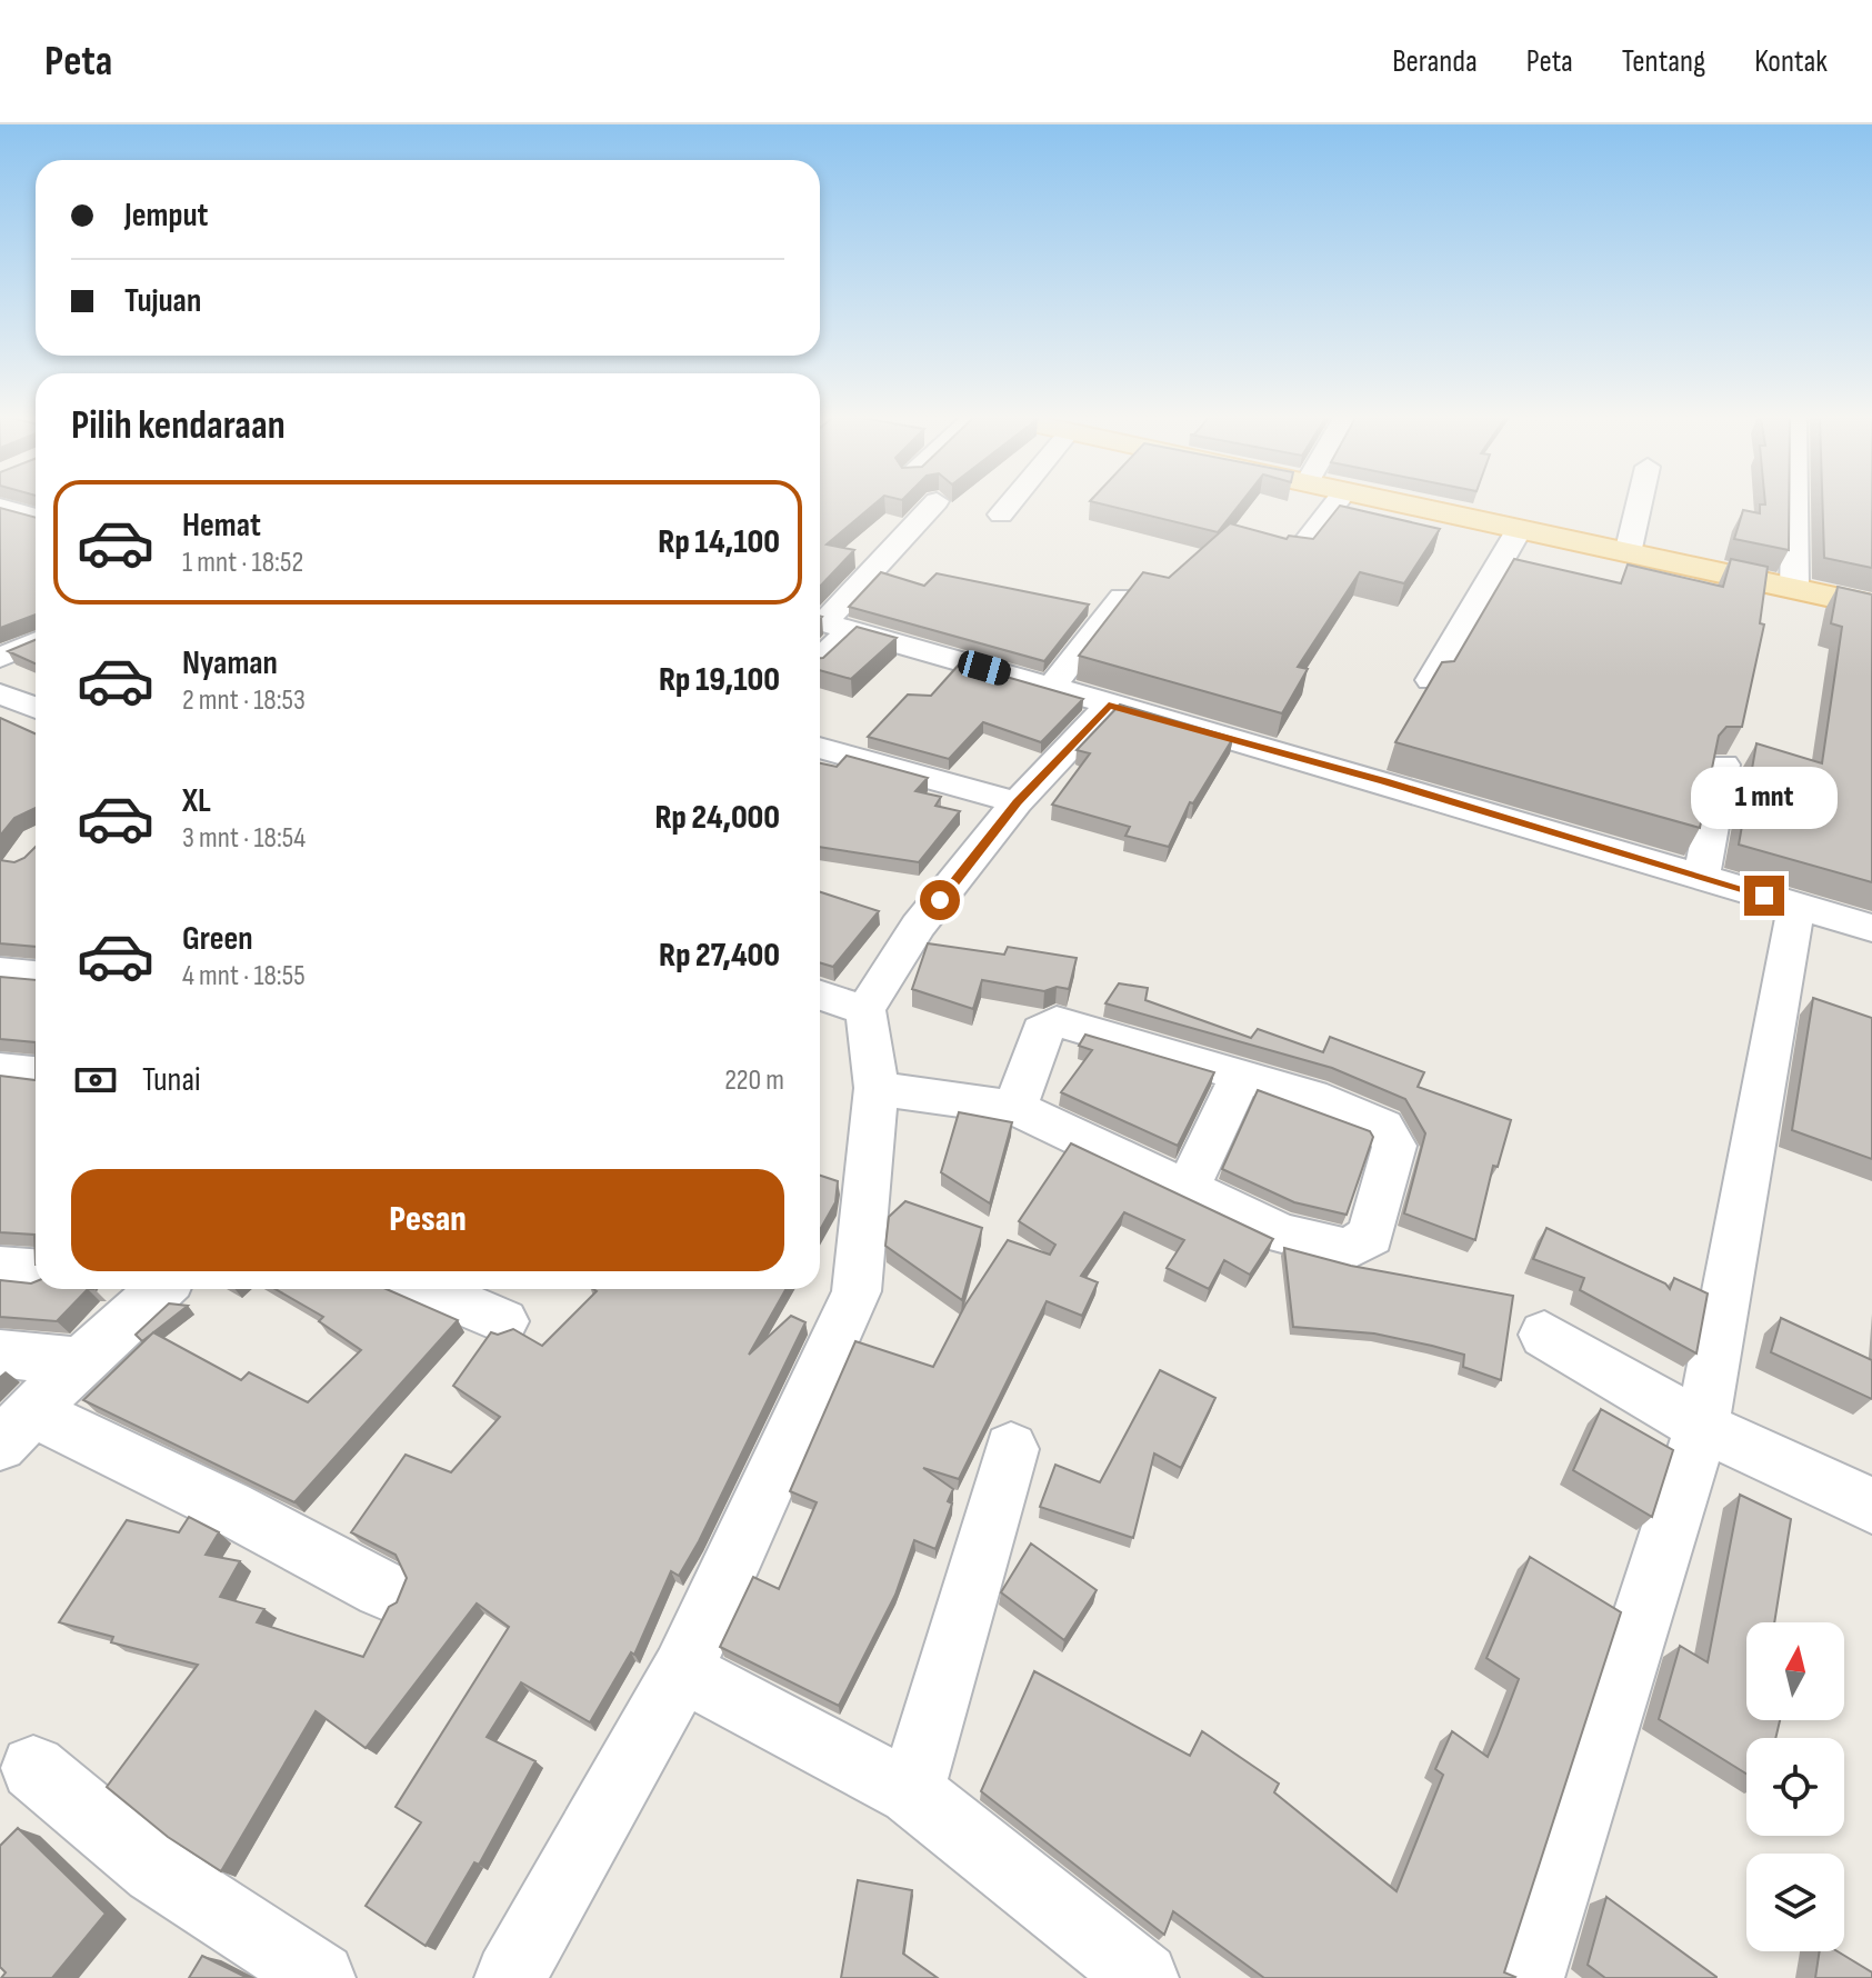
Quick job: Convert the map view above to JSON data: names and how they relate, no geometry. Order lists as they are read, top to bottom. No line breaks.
{"north":"top","page":{"header":"Peta","nav":["Beranda","Peta","Tentang","Kontak"],"banner":["Jemput","Tujuan"],"heading":"Pilih kendaraan","list":[{"name":"Hemat","note":"1 mnt · 18:52","value":"Rp 14,100"},{"name":"Nyaman","note":"2 mnt · 18:53","value":"Rp 19,100"},{"name":"XL","note":"3 mnt · 18:54","value":"Rp 24,000"},{"name":"Green","note":"4 mnt · 18:55","value":"Rp 27,400"}],"bubble":"1 mnt","pay":["Tunai","220 m"],"buttons":"Pesan"}}
